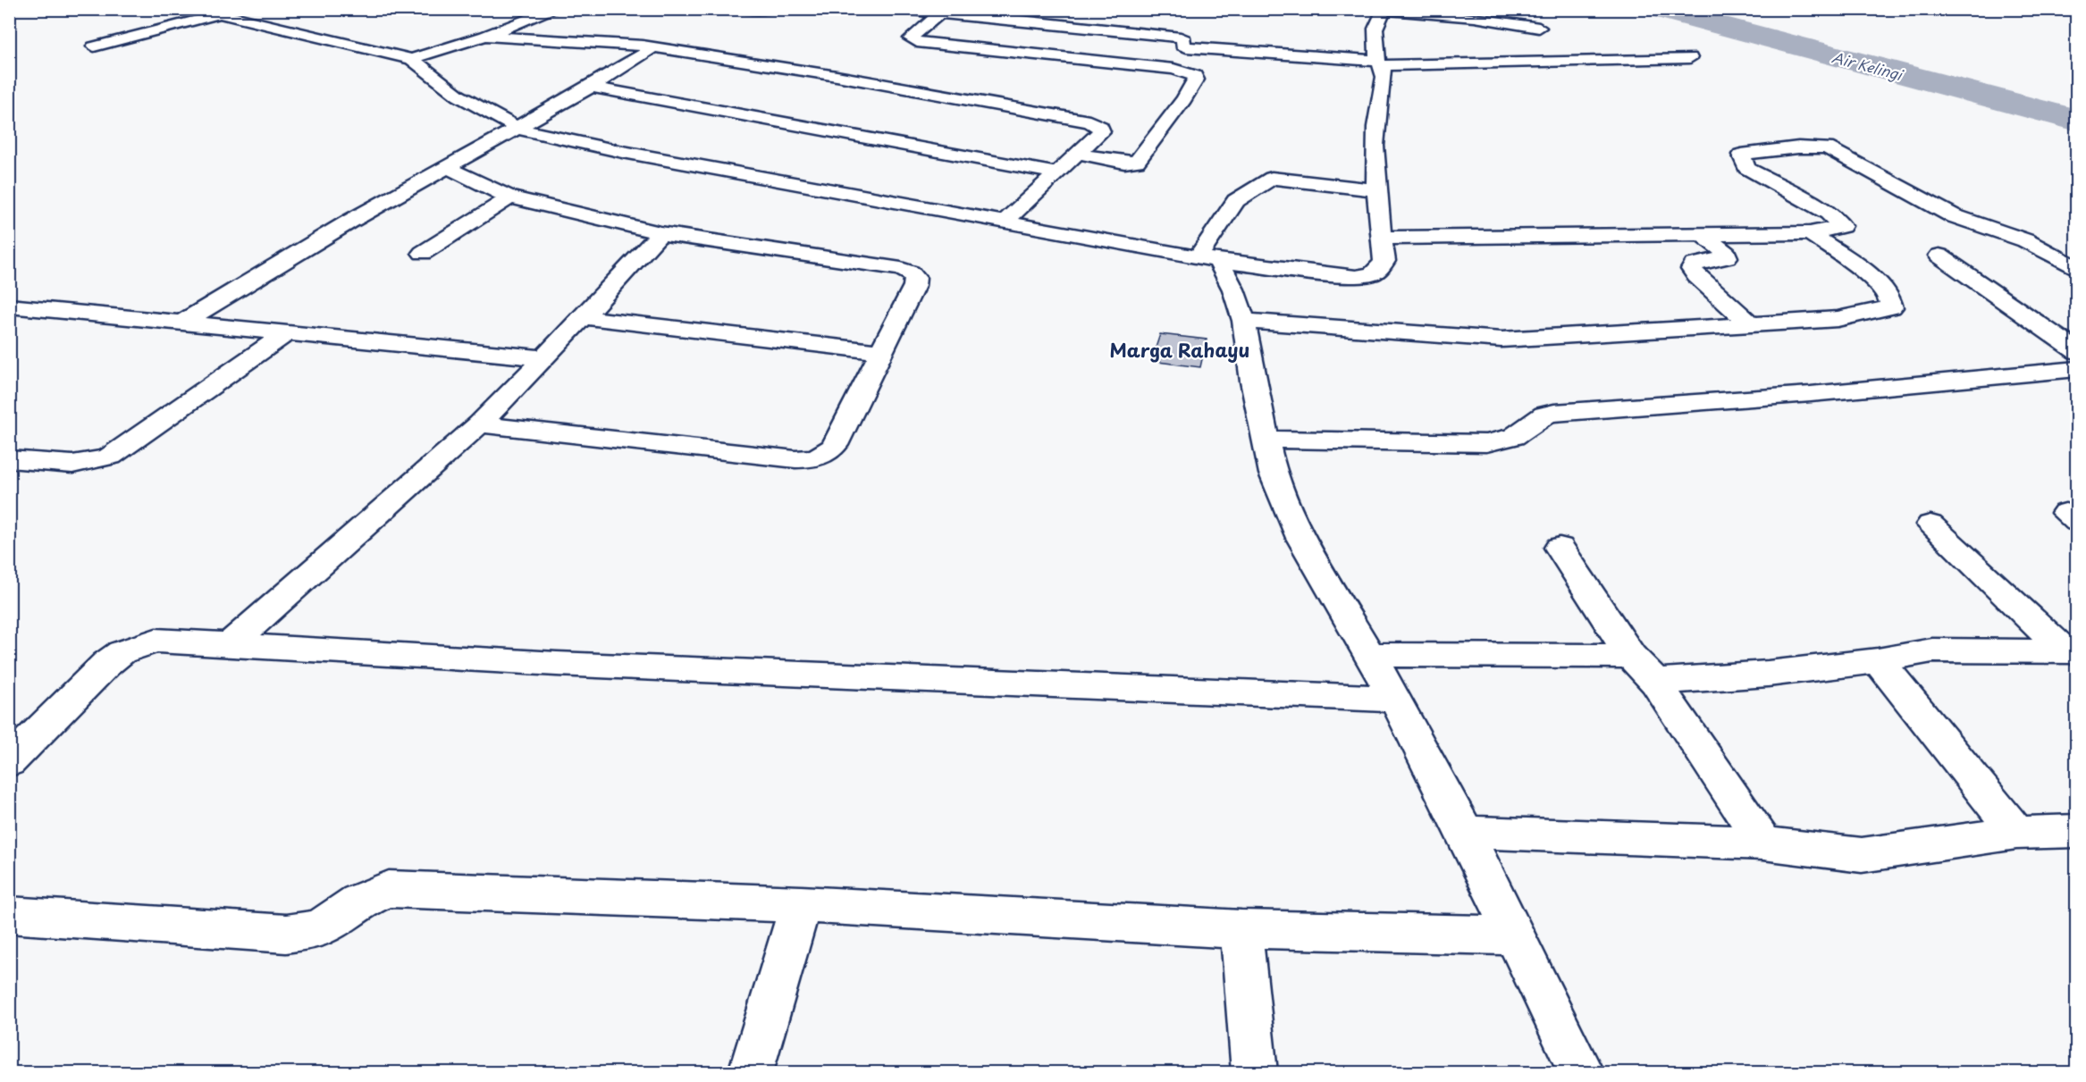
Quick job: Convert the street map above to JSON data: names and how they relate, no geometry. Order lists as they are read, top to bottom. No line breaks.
{"districts":["Marga Rahayu"],"water":["Air Kelingi"]}
